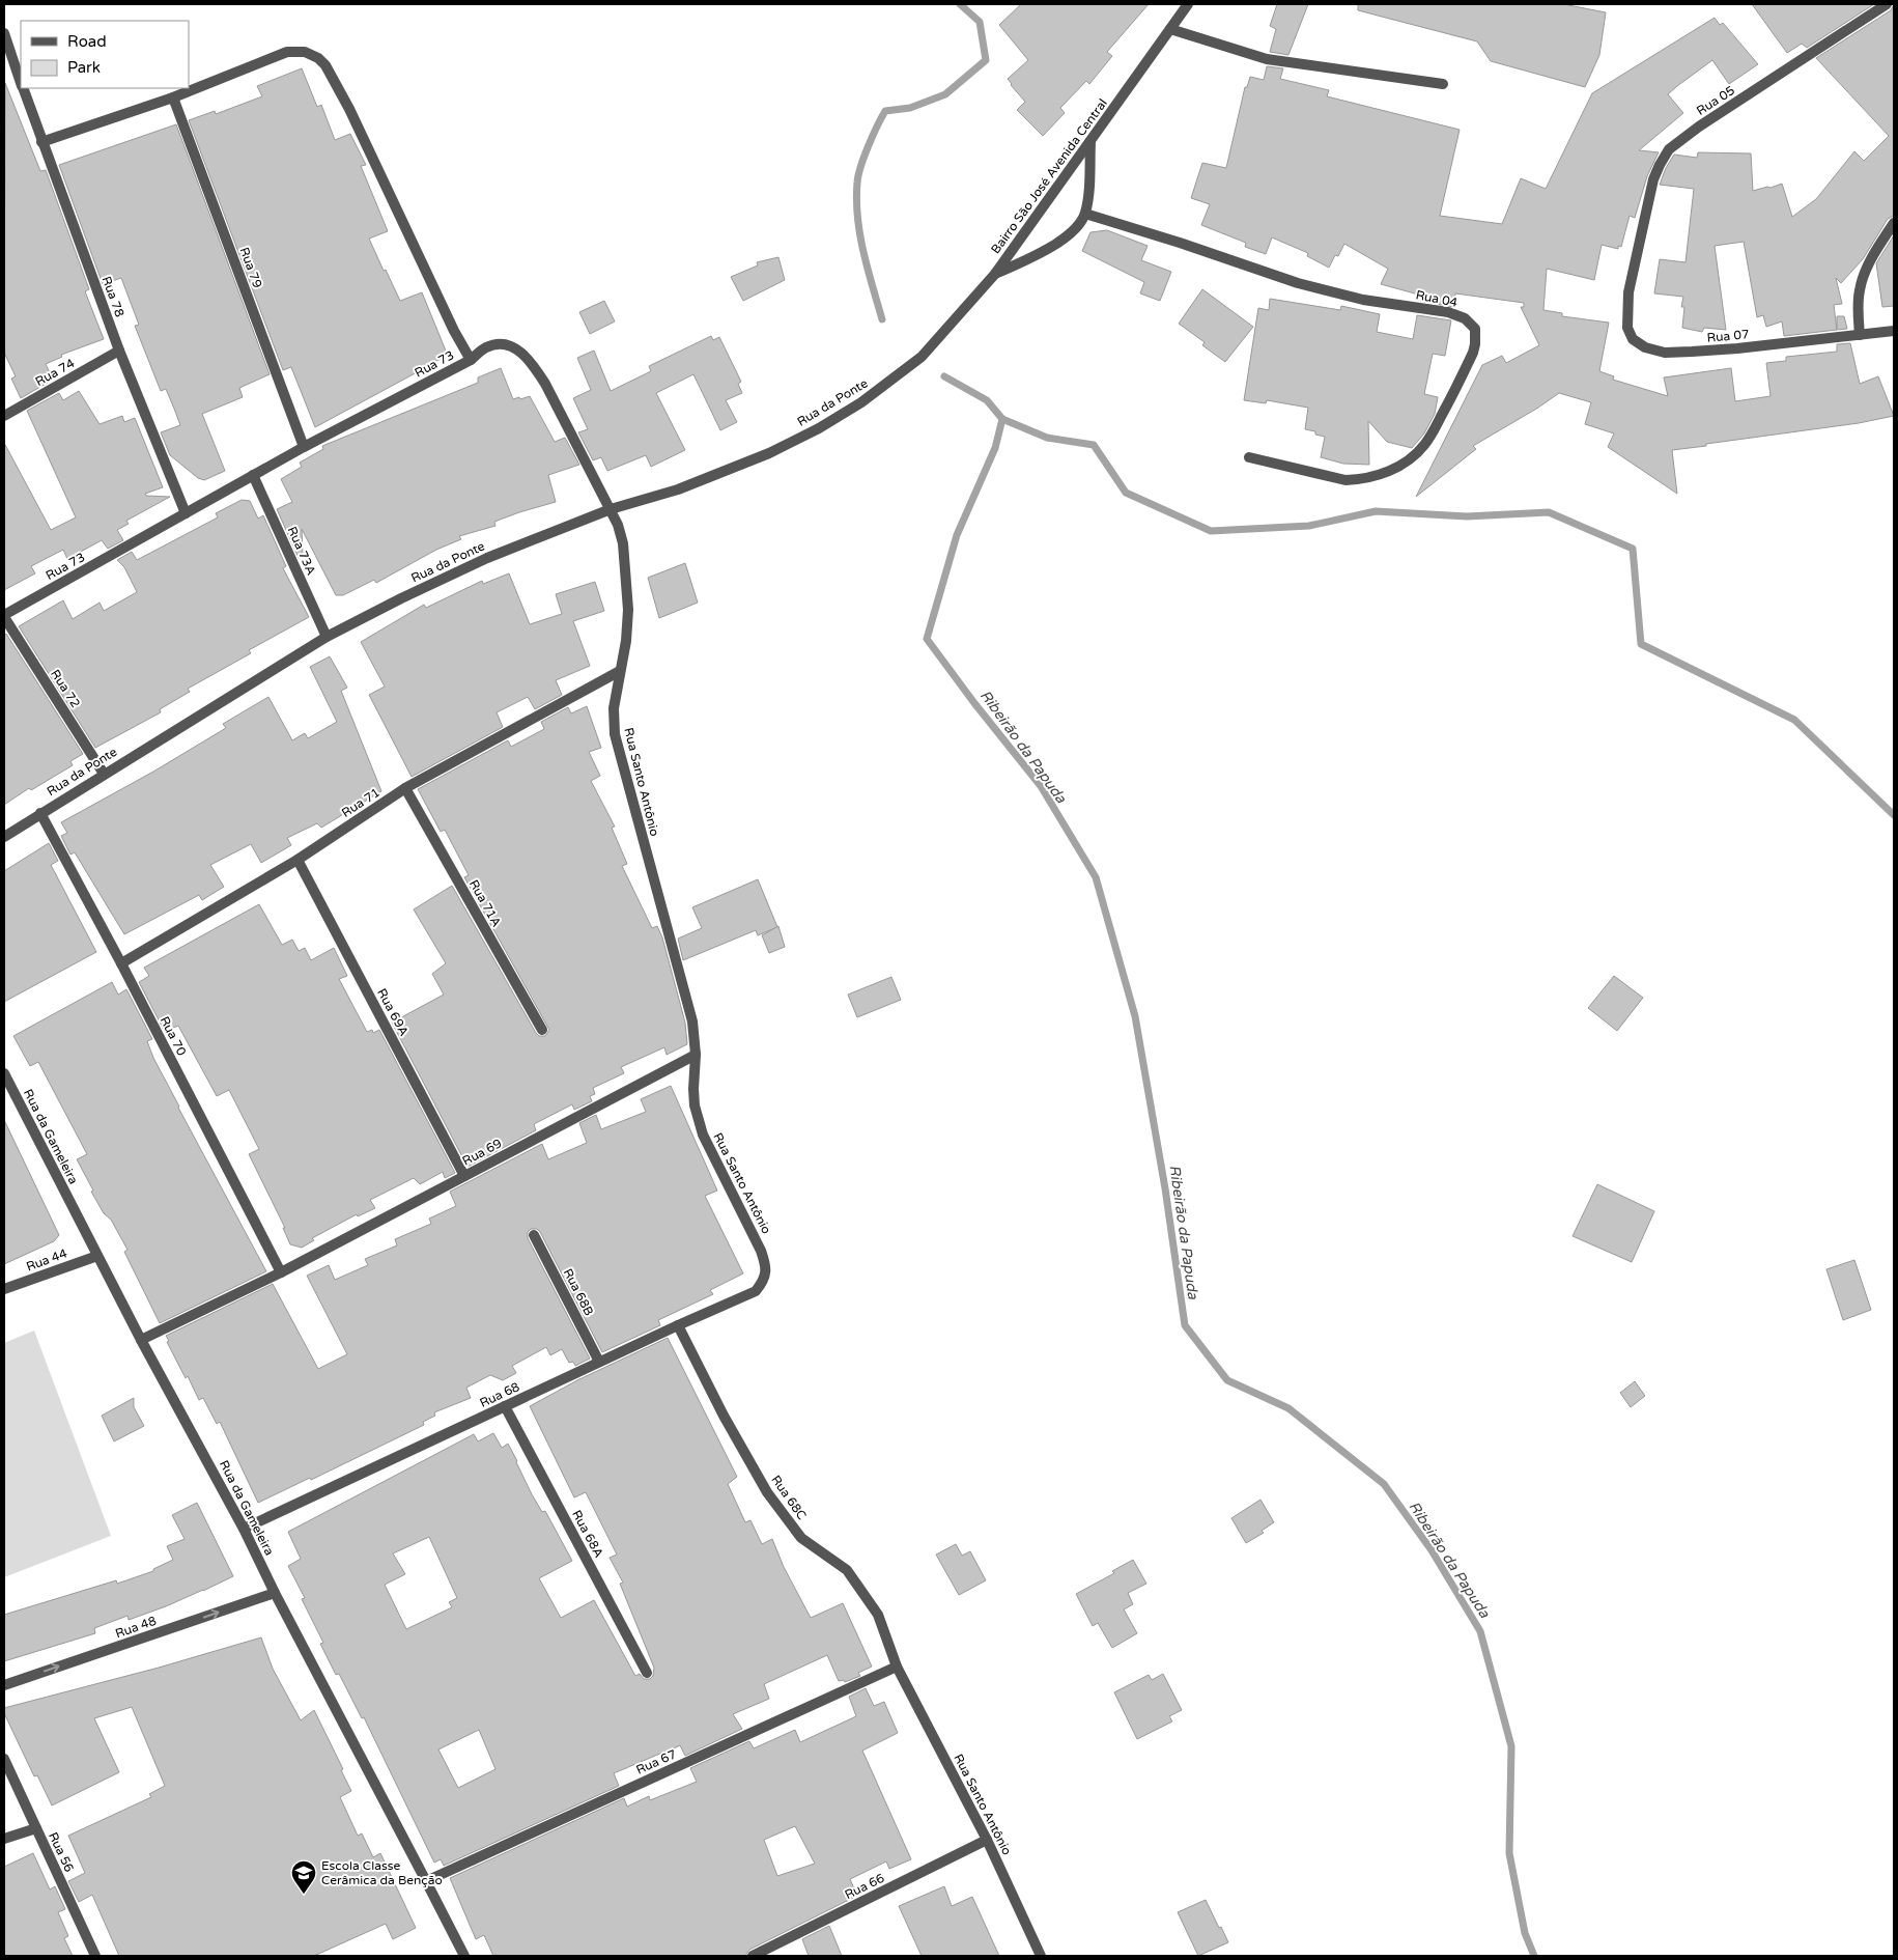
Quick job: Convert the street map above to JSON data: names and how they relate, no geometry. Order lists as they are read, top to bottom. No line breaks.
{"streets":{"street":["Rua 05","Bairro São José Avenida Central","Rua 79","Rua 78","Rua 04","Rua 07","Rua 73","Rua 74","Rua da Ponte","Rua 73A","Rua 72","Rua Santo Antônio","Rua 71","Rua 71A","Rua 69A","Rua 70","Rua da Gameleira","Rua 69","Rua 44","Rua 68B","Rua 68","Rua 68C","Rua 68A","Rua 48","Rua 67","Rua 56","Rua 66"]},"crossings":[["Rua 05","Rua 07"],["Bairro São José Avenida Central","Rua da Ponte"],["Rua 79","Rua 73"],["Rua 78","Rua 73"],["Rua 78","Rua 74"],["Rua 73","Rua 73A"],["Rua 73","Rua 72"],["Rua 73","Rua Santo Antônio"],["Rua da Ponte","Rua 73A"],["Rua da Ponte","Rua 72"],["Rua da Ponte","Rua Santo Antônio"],["Rua da Ponte","Rua 70"],["Rua Santo Antônio","Rua 71"],["Rua Santo Antônio","Rua 69"],["Rua Santo Antônio","Rua 68"],["Rua Santo Antônio","Rua 68C"],["Rua Santo Antônio","Rua 67"],["Rua Santo Antônio","Rua 66"],["Rua 71","Rua 71A"],["Rua 71","Rua 69A"],["Rua 71","Rua 70"],["Rua 69A","Rua 69"],["Rua 70","Rua 69"],["Rua da Gameleira","Rua 69"],["Rua da Gameleira","Rua 44"],["Rua da Gameleira","Rua 68"],["Rua da Gameleira","Rua 48"],["Rua da Gameleira","Rua 67"],["Rua 68B","Rua 68"],["Rua 68","Rua 68C"],["Rua 68","Rua 68A"],["Rua 68C","Rua 67"]],"one_way":["Rua 48"],"water":["Ribeirão da Papuda"],"places":{"school or university":["Escola Classe Cerâmica da Benção"]},"legend":["Road","Park"]}
